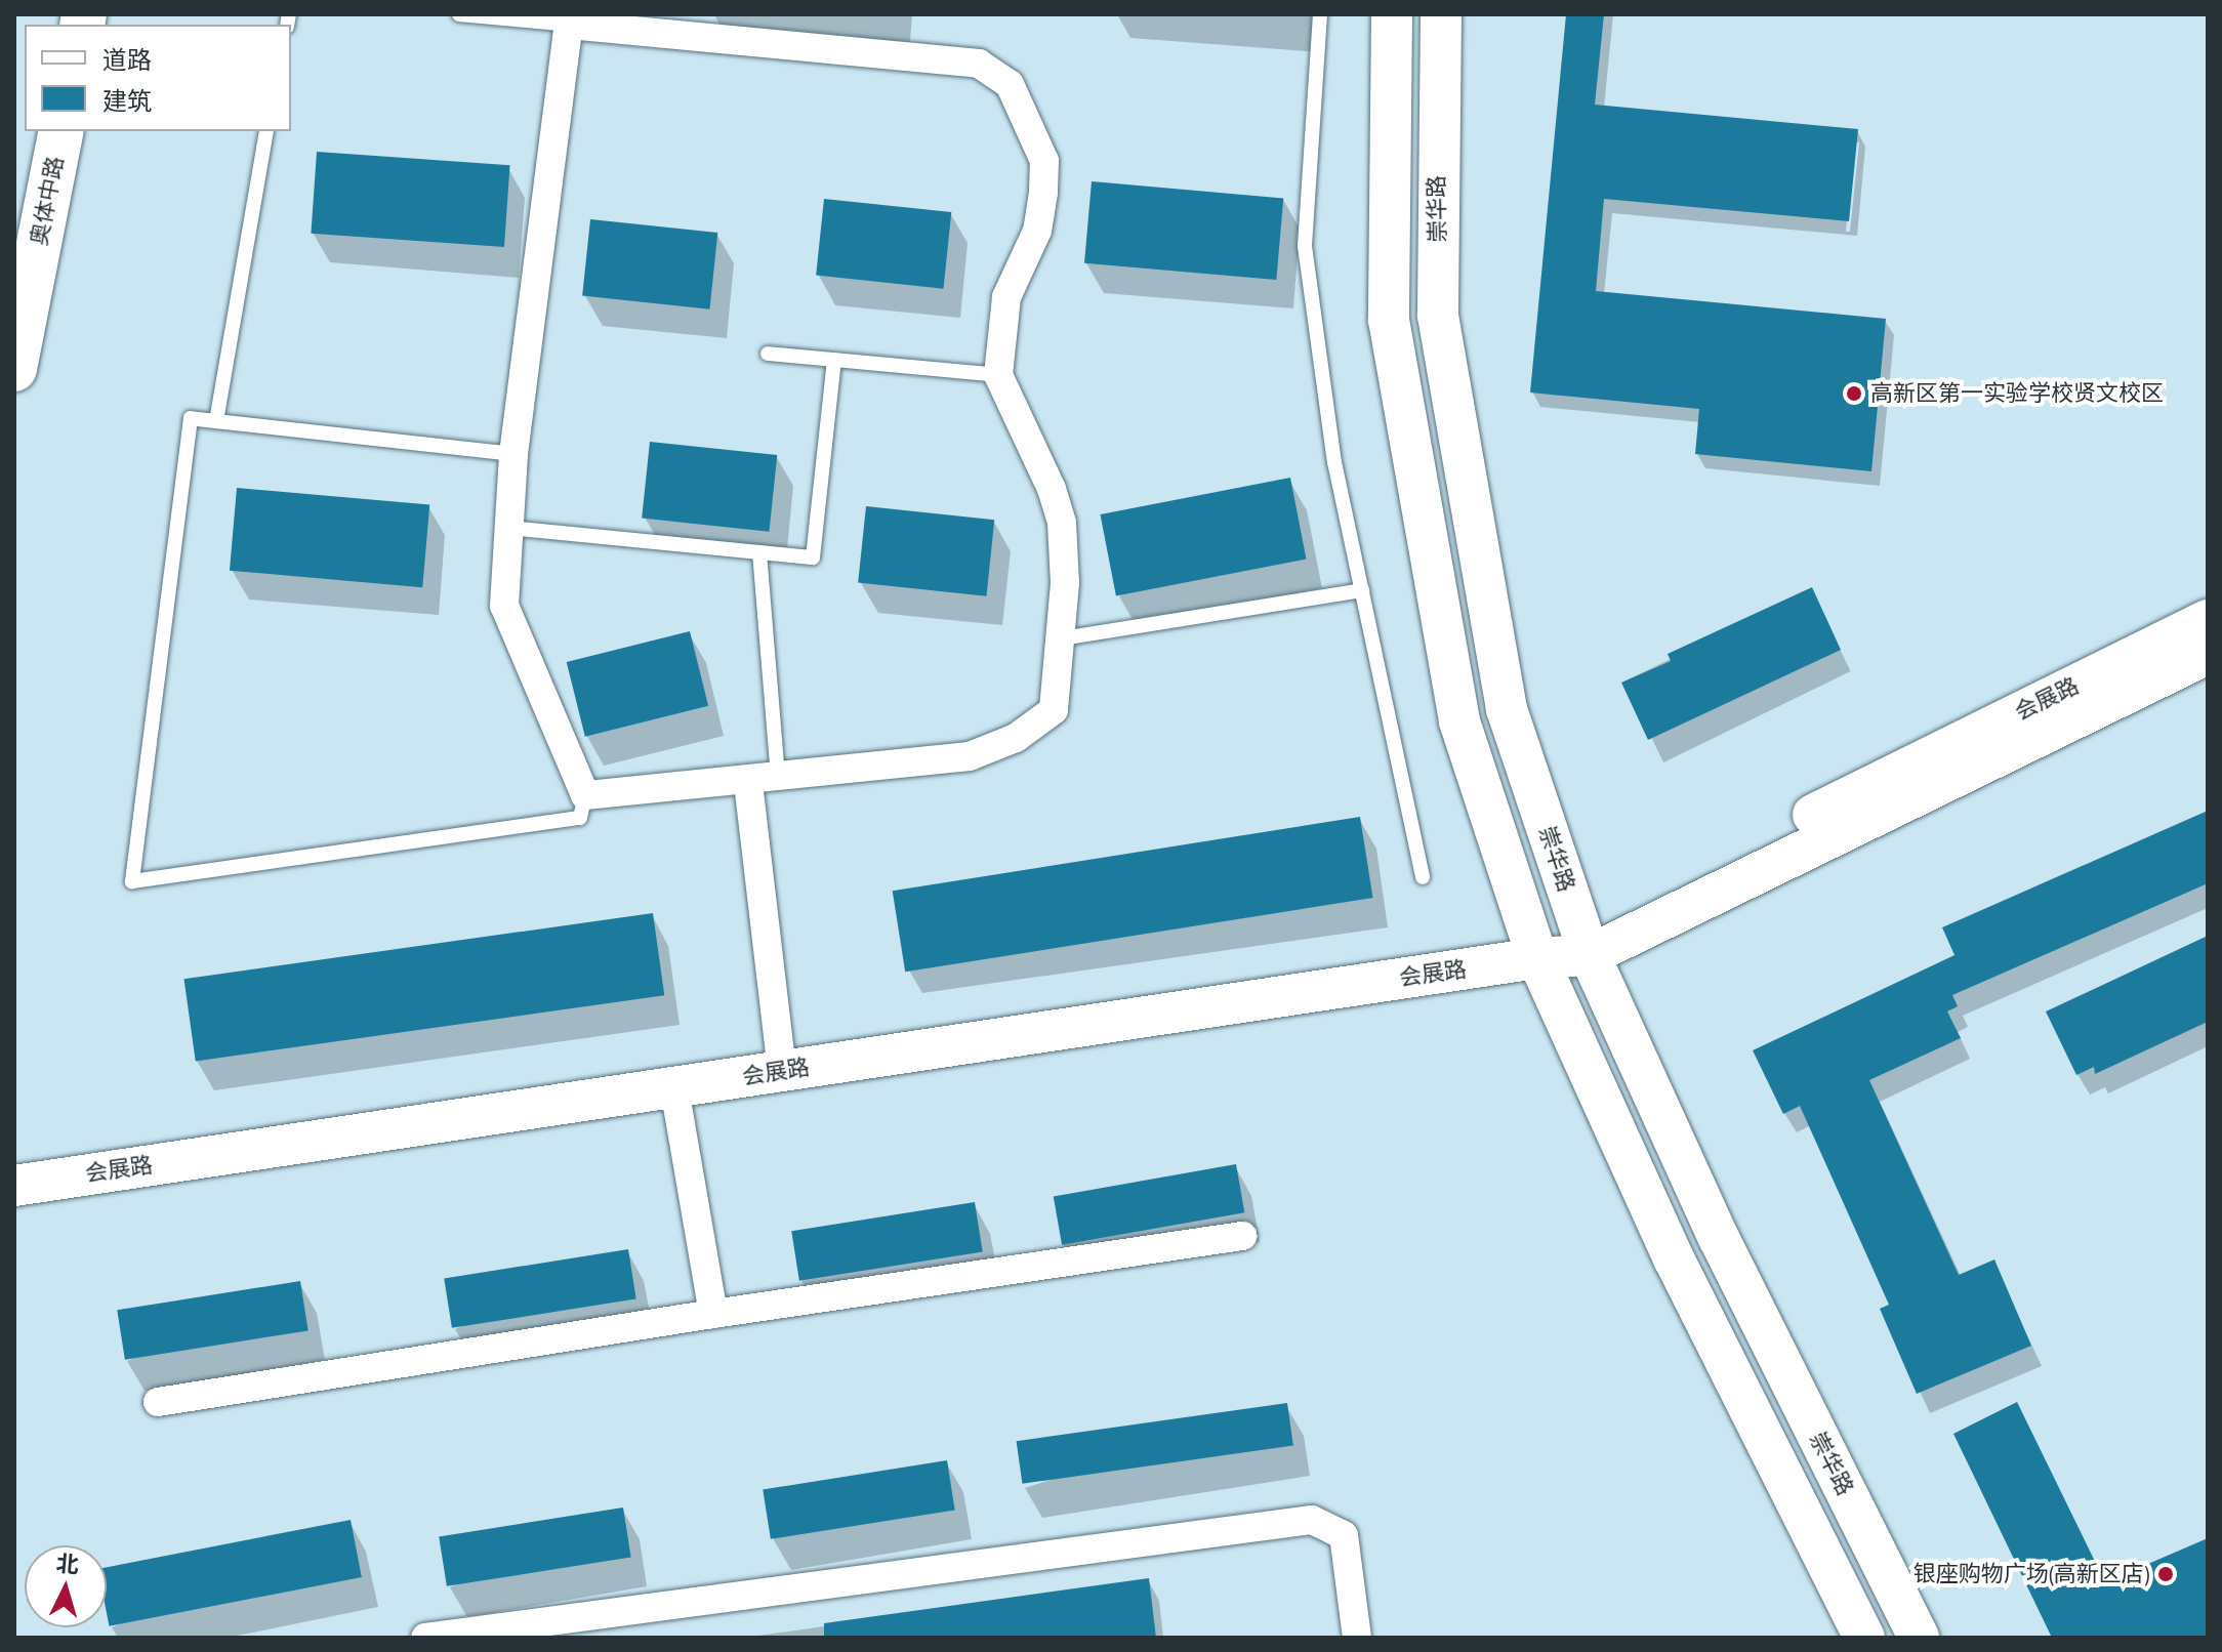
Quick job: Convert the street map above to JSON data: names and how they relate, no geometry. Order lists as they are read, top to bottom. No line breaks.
{"streets":{"main road":["奥体中路","崇华路","会展路"]},"crossings":[["崇华路","会展路"]],"places":["高新区第一实验学校贤文校区","银座购物广场(高新区店)"],"legend":["道路","建筑"],"north":"top"}
